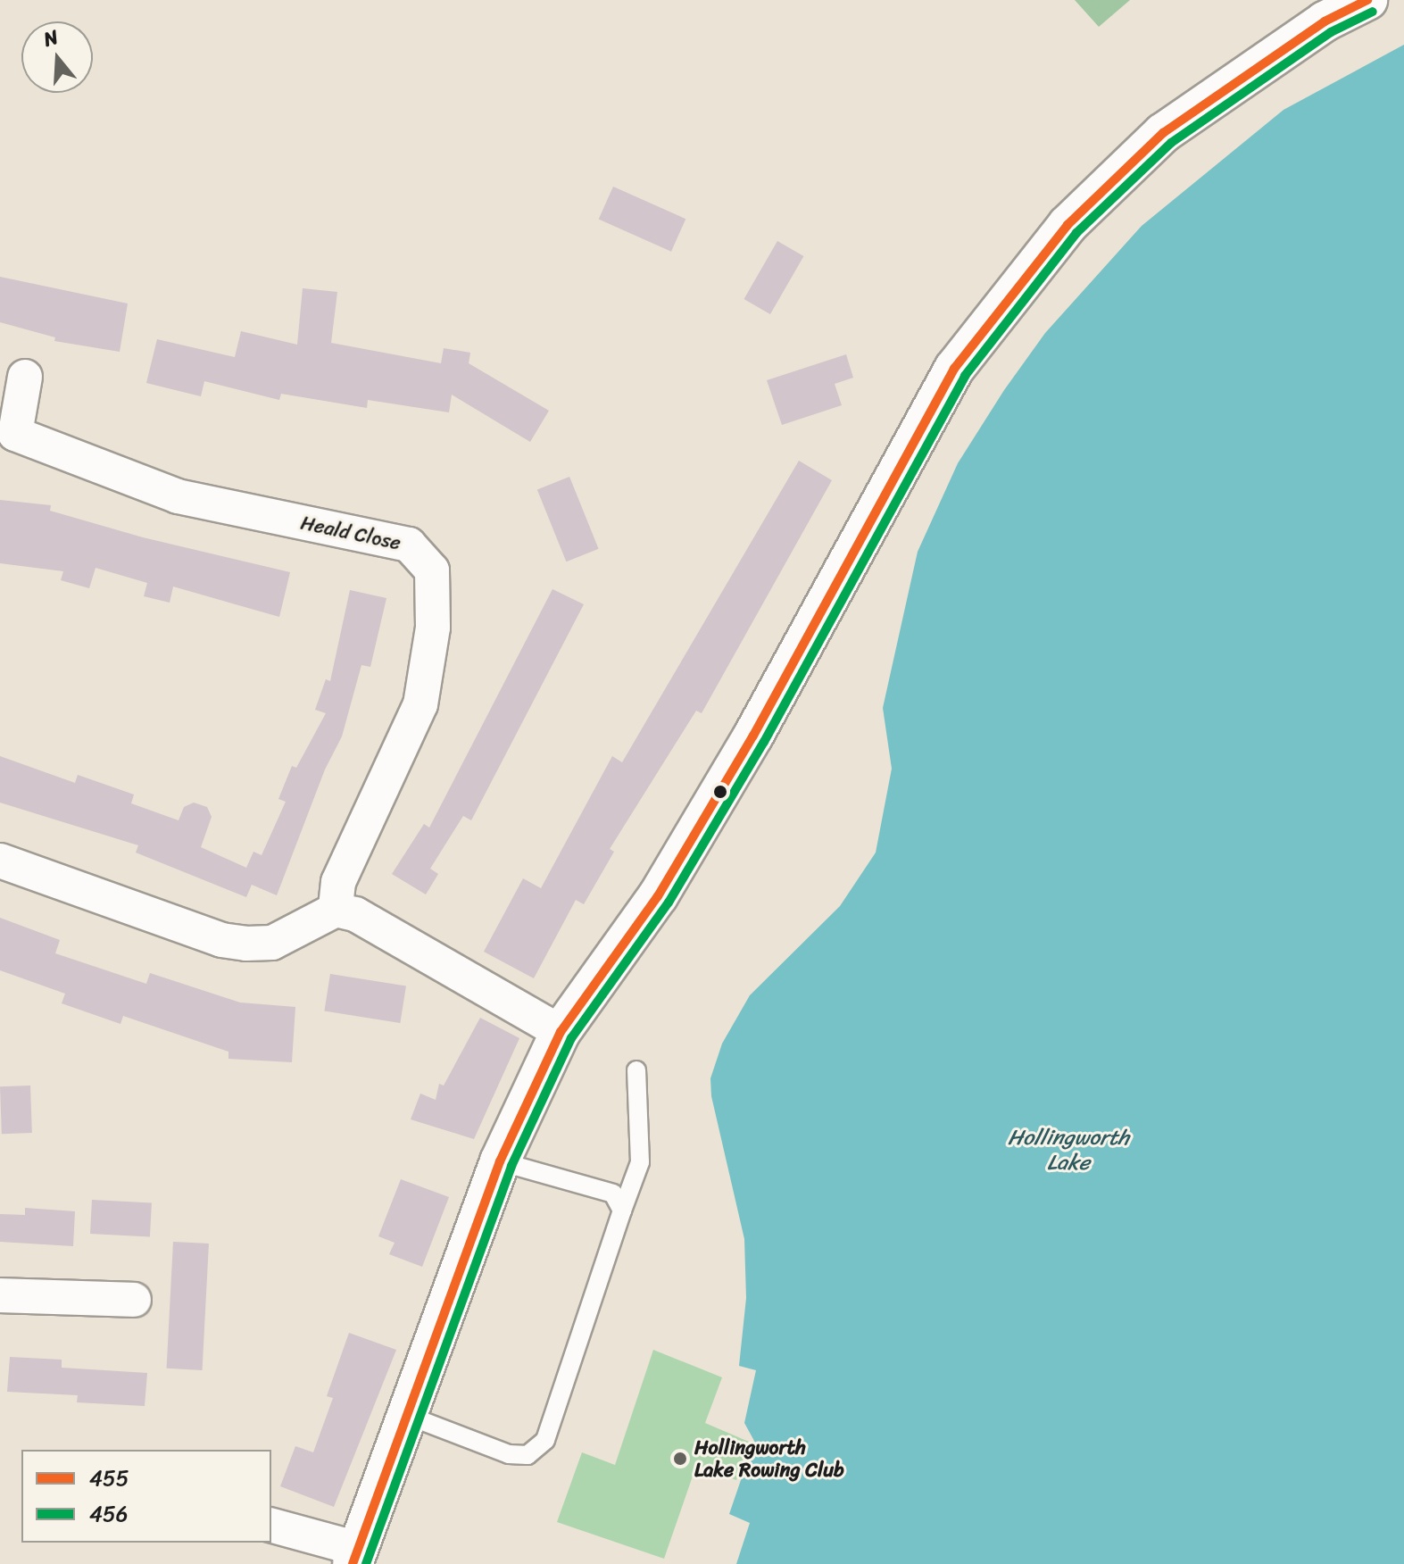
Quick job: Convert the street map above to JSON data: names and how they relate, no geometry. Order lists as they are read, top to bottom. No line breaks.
{"streets":{"street":["Heald Close"]},"water":["Hollingworth Lake"],"places":["Hollingworth Lake Rowing Club"],"lines":["transit line 455","transit line 456"],"legend":["455","456"],"north":"top"}
